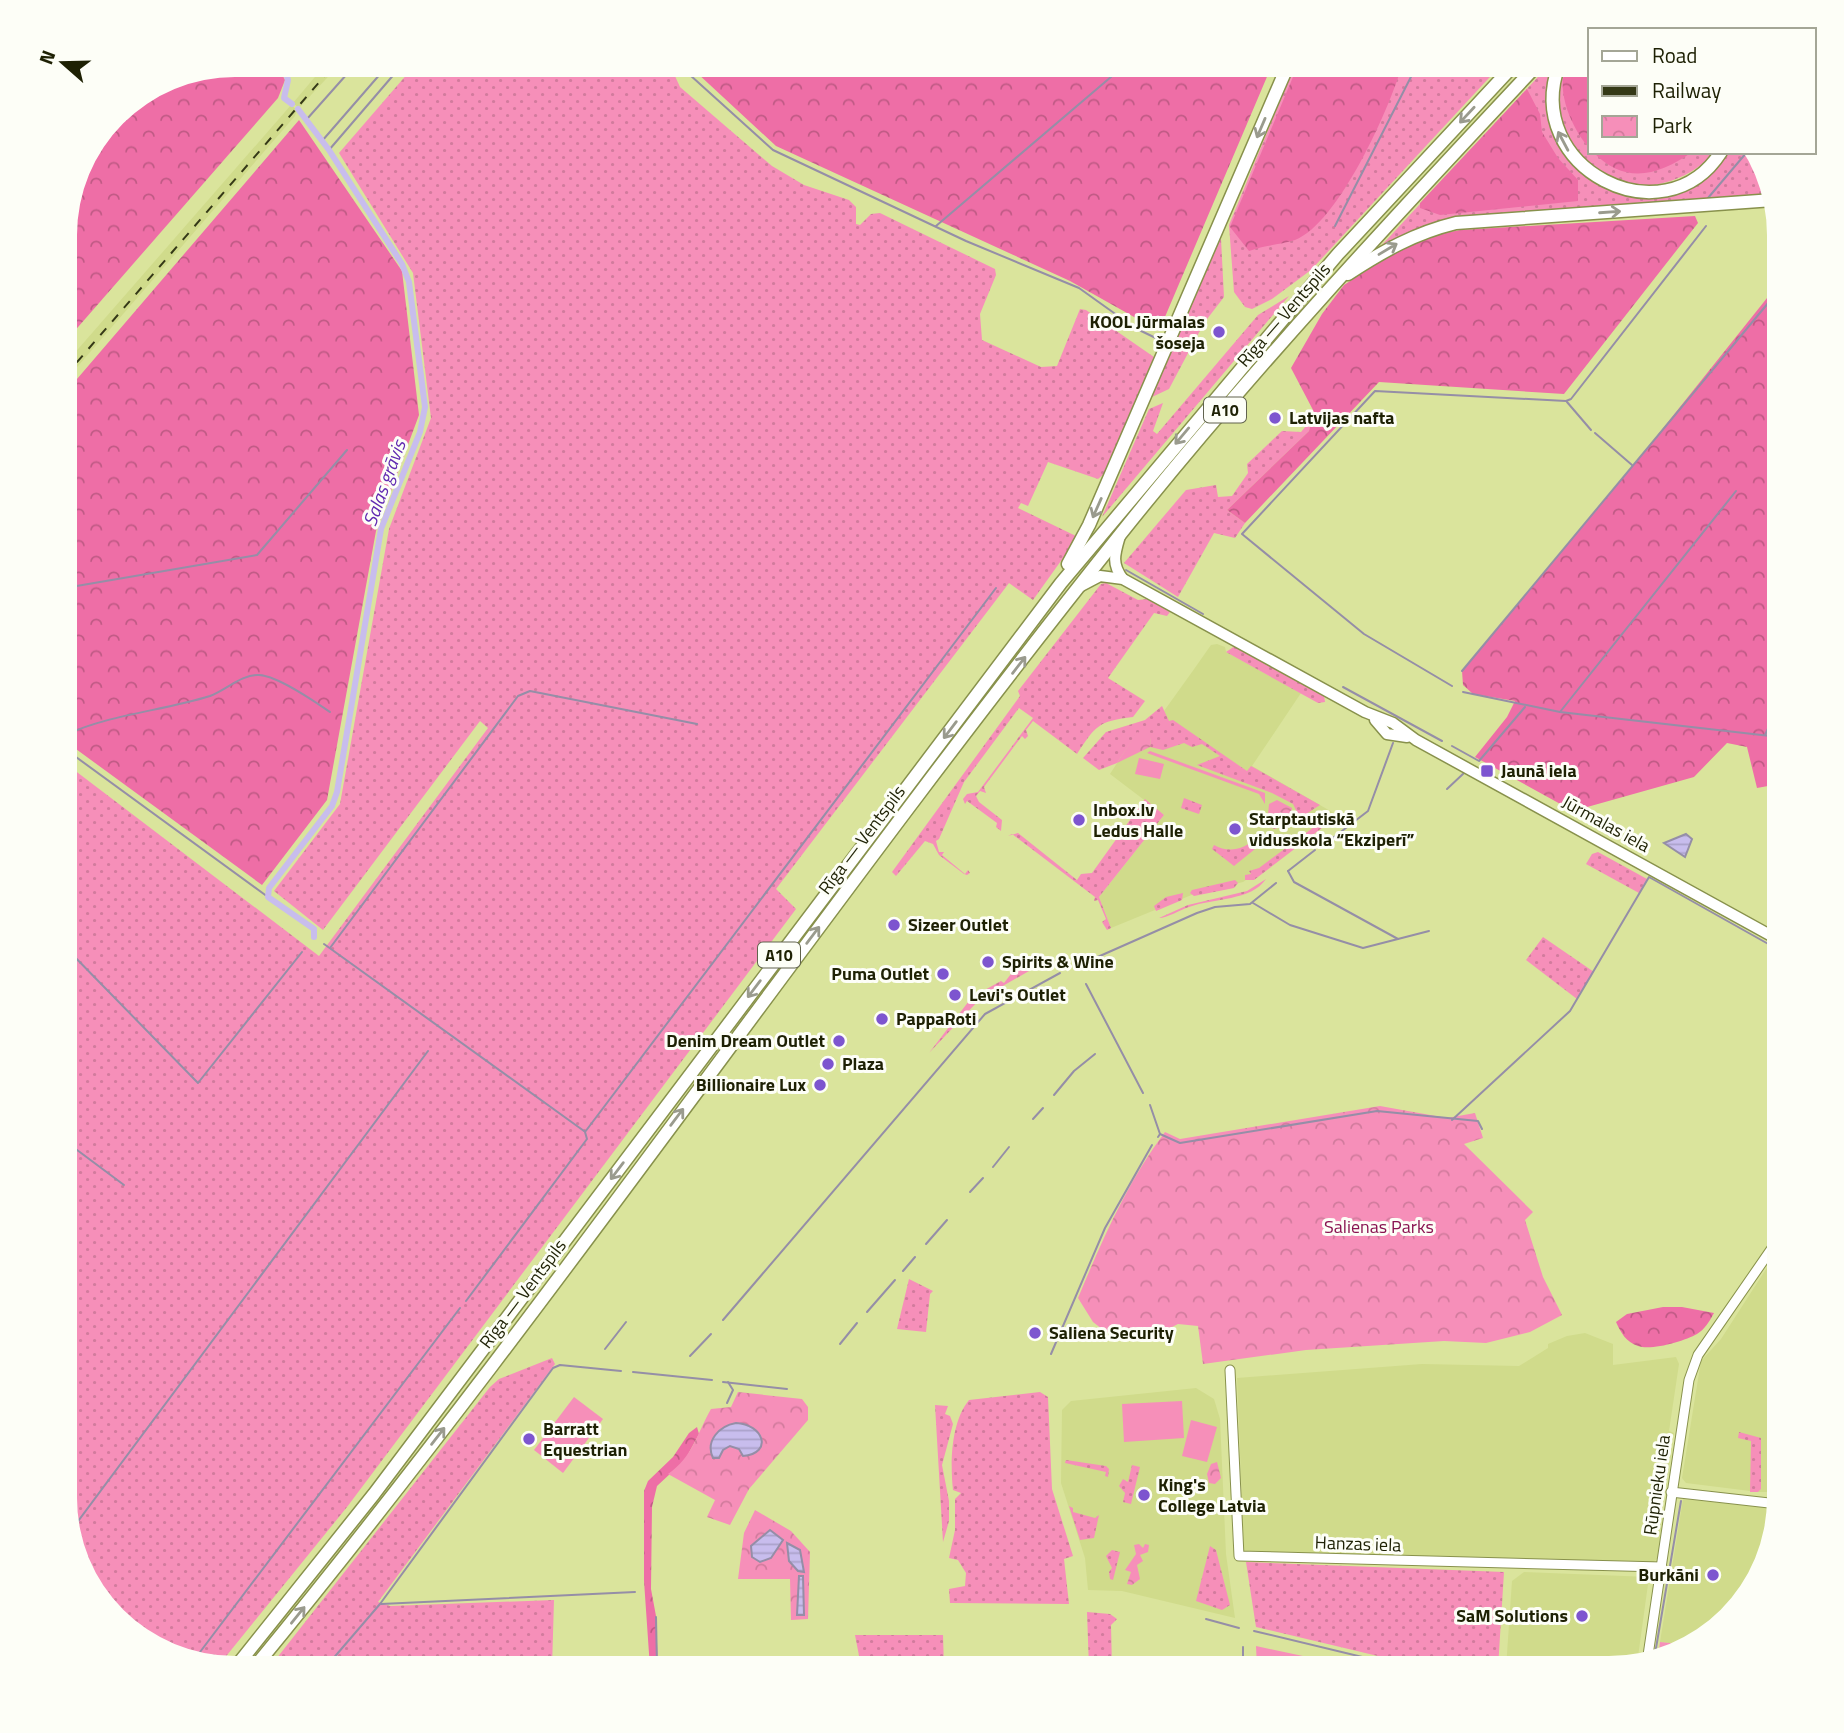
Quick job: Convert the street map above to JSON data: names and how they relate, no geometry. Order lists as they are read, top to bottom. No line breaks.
{"streets":{"highway":["Rīga — Ventspils","A10"],"main road":["Jūrmalas iela"],"street":["Rūpnieku iela","Hanzas iela"]},"crossings":[["Rūpnieku iela","Hanzas iela"]],"water":["Salas grāvis"],"parks":["Salienas Parks"],"places":{"other":["KOOL Jūrmalas šoseja","Latvijas nafta","Inbox.lv Ledus Halle","Starptautiskā vidusskola “Ekziperī”","Sizeer Outlet","Spirits & Wine","Puma Outlet","Levi's Outlet","PappaRoti","Denim Dream Outlet","Plaza","Billionaire Lux","Saliena Security","Barratt Equestrian","King's College Latvia","Burkāni","SaM Solutions"],"transit":["Jaunā iela"]},"legend":["Road","Railway","Park"],"north":"left"}
